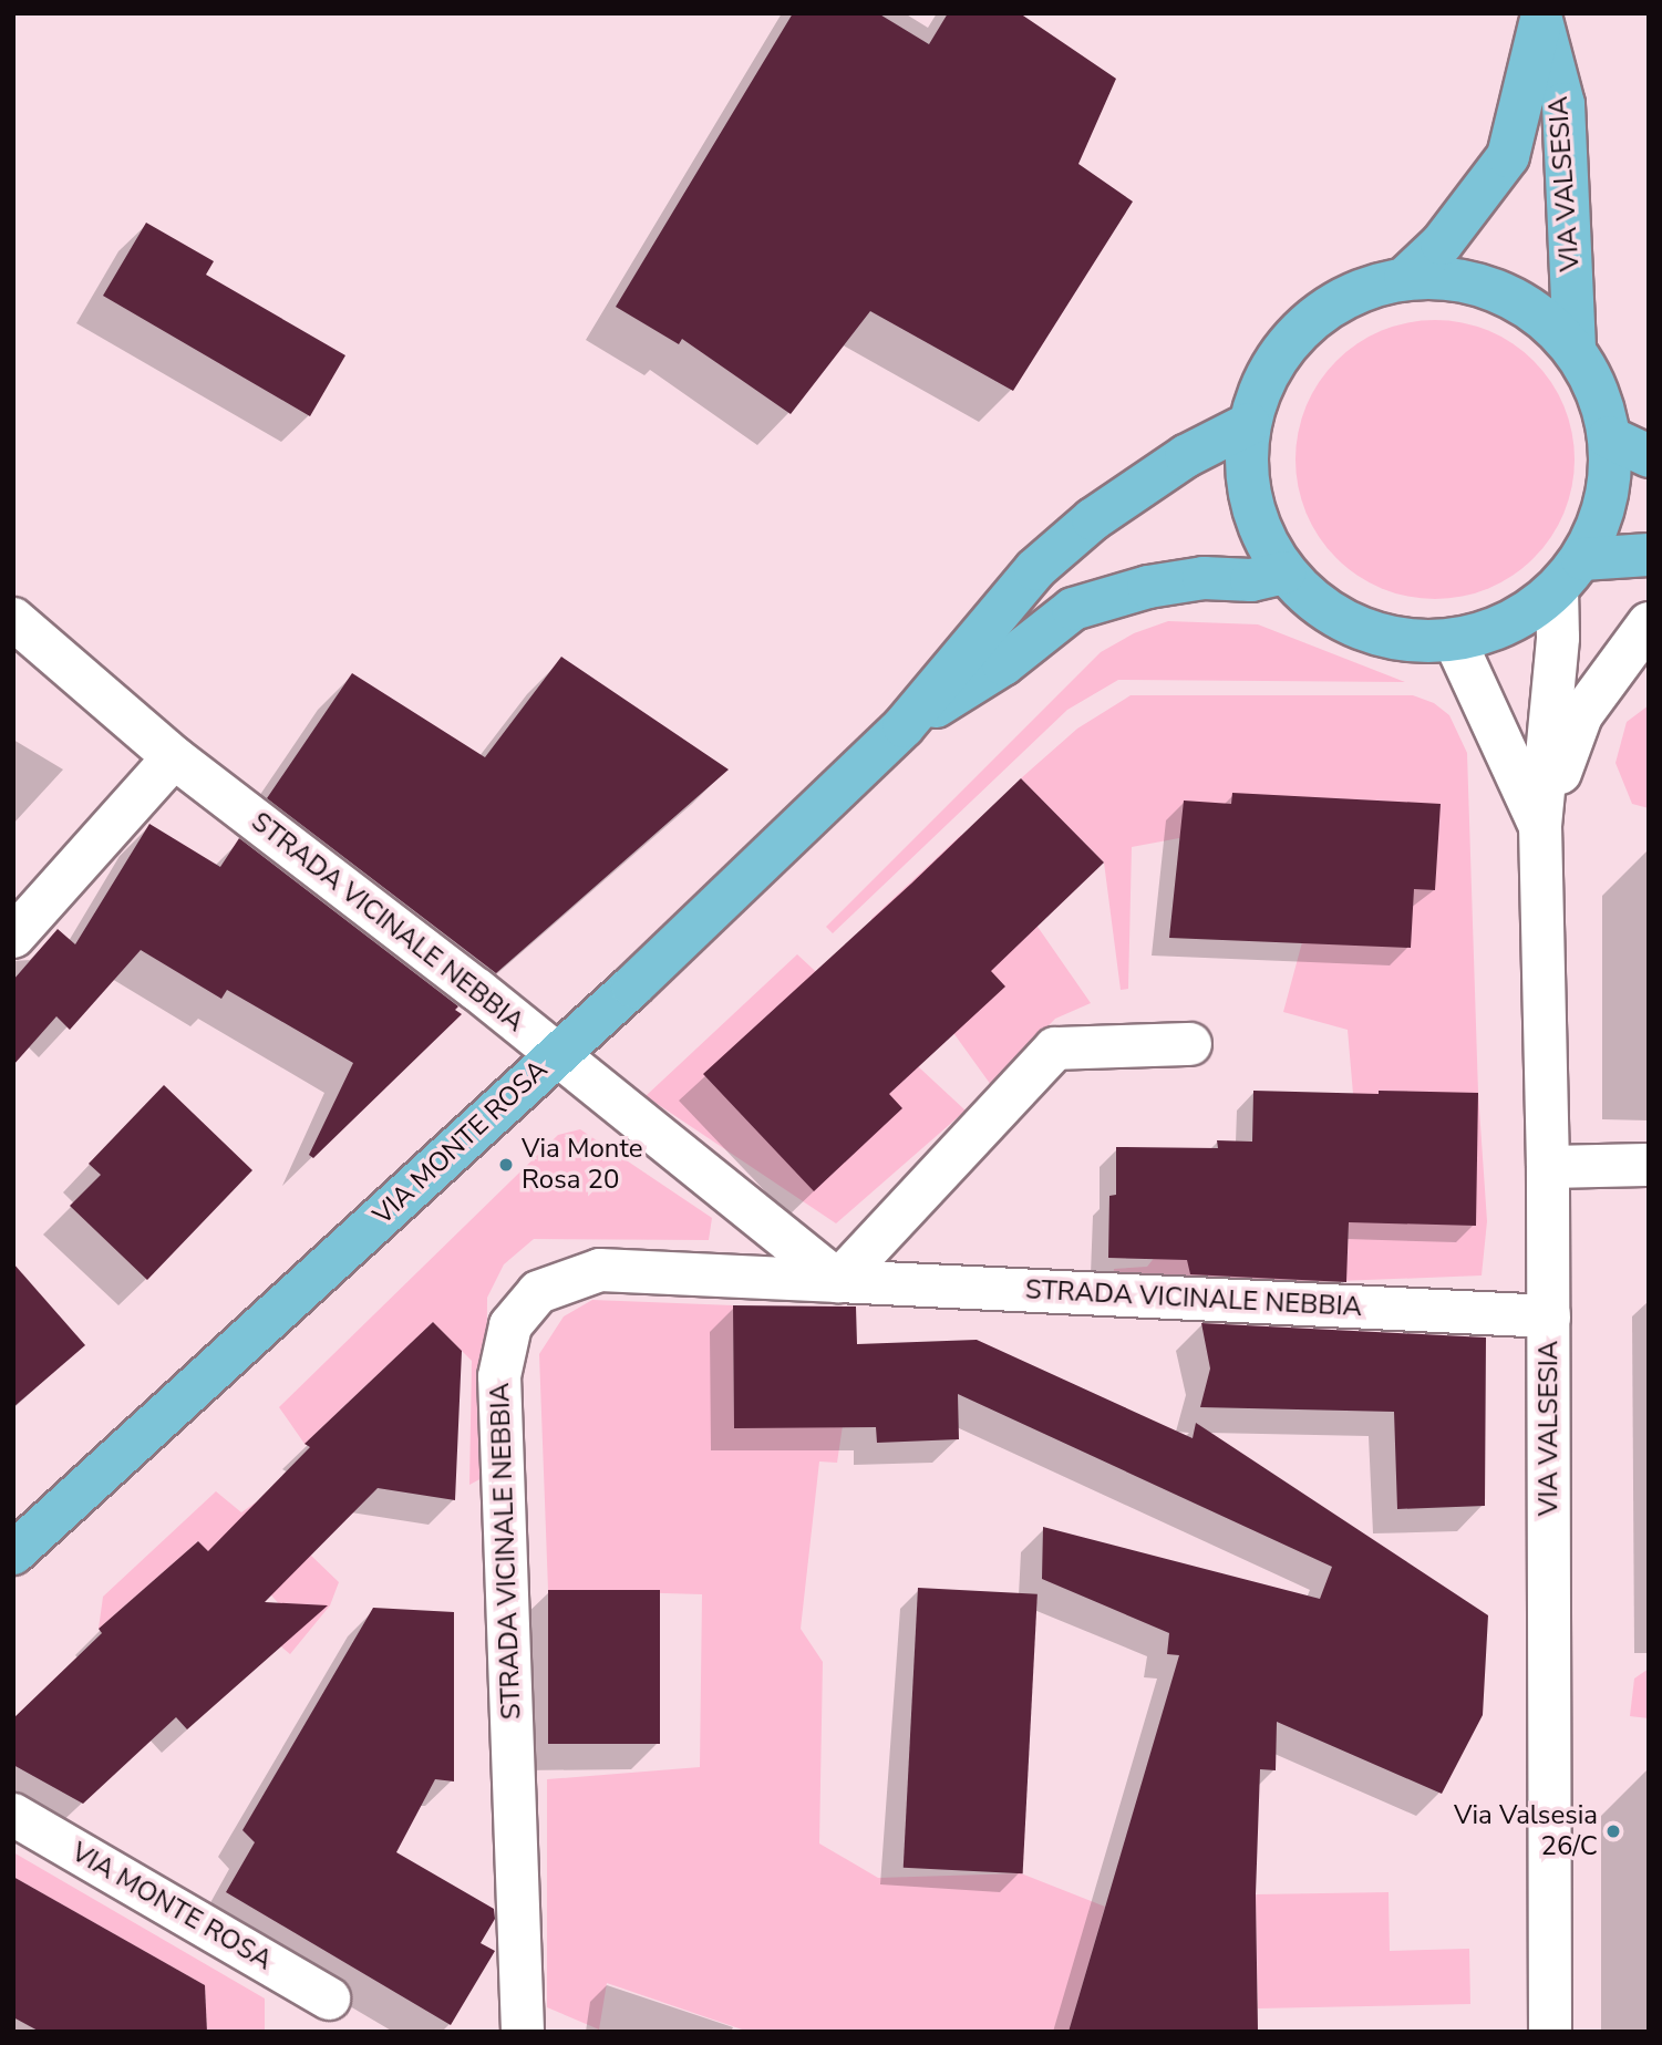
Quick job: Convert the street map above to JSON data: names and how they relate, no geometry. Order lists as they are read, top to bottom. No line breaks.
{"streets":{"main road":["VIA VALSESIA","VIA MONTE ROSA"],"street":["STRADA VICINALE NEBBIA"]},"crossings":[["VIA VALSESIA","STRADA VICINALE NEBBIA"],["STRADA VICINALE NEBBIA","VIA MONTE ROSA"]],"places":["Via Monte Rosa 20","Via Valsesia 26/C"]}
